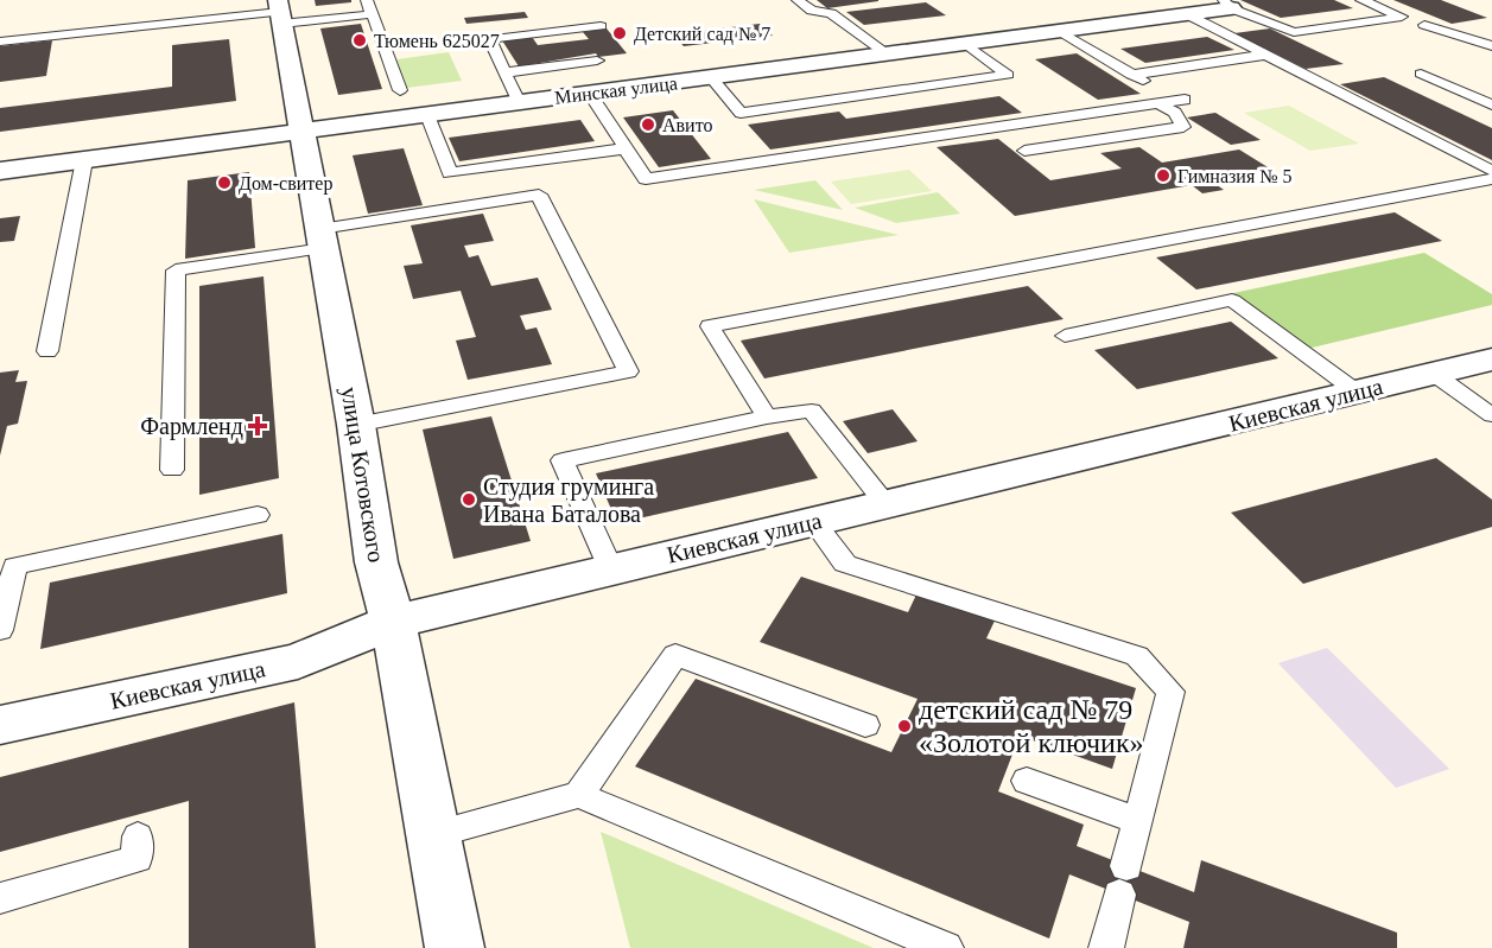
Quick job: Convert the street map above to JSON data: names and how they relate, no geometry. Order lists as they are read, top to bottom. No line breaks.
{"streets":{"street":["Минская улица","Киевская улица","улица Котовского"]},"crossings":[["Минская улица","улица Котовского"],["Киевская улица","улица Котовского"]],"places":{"other":["Детский сад № 7","Тюмень 625027","Авито","Гимназия № 5","Дом-свитер","Студия груминга Ивана Баталова","детский сад № 79 «Золотой ключик»"],"health":["Фармленд"]}}
